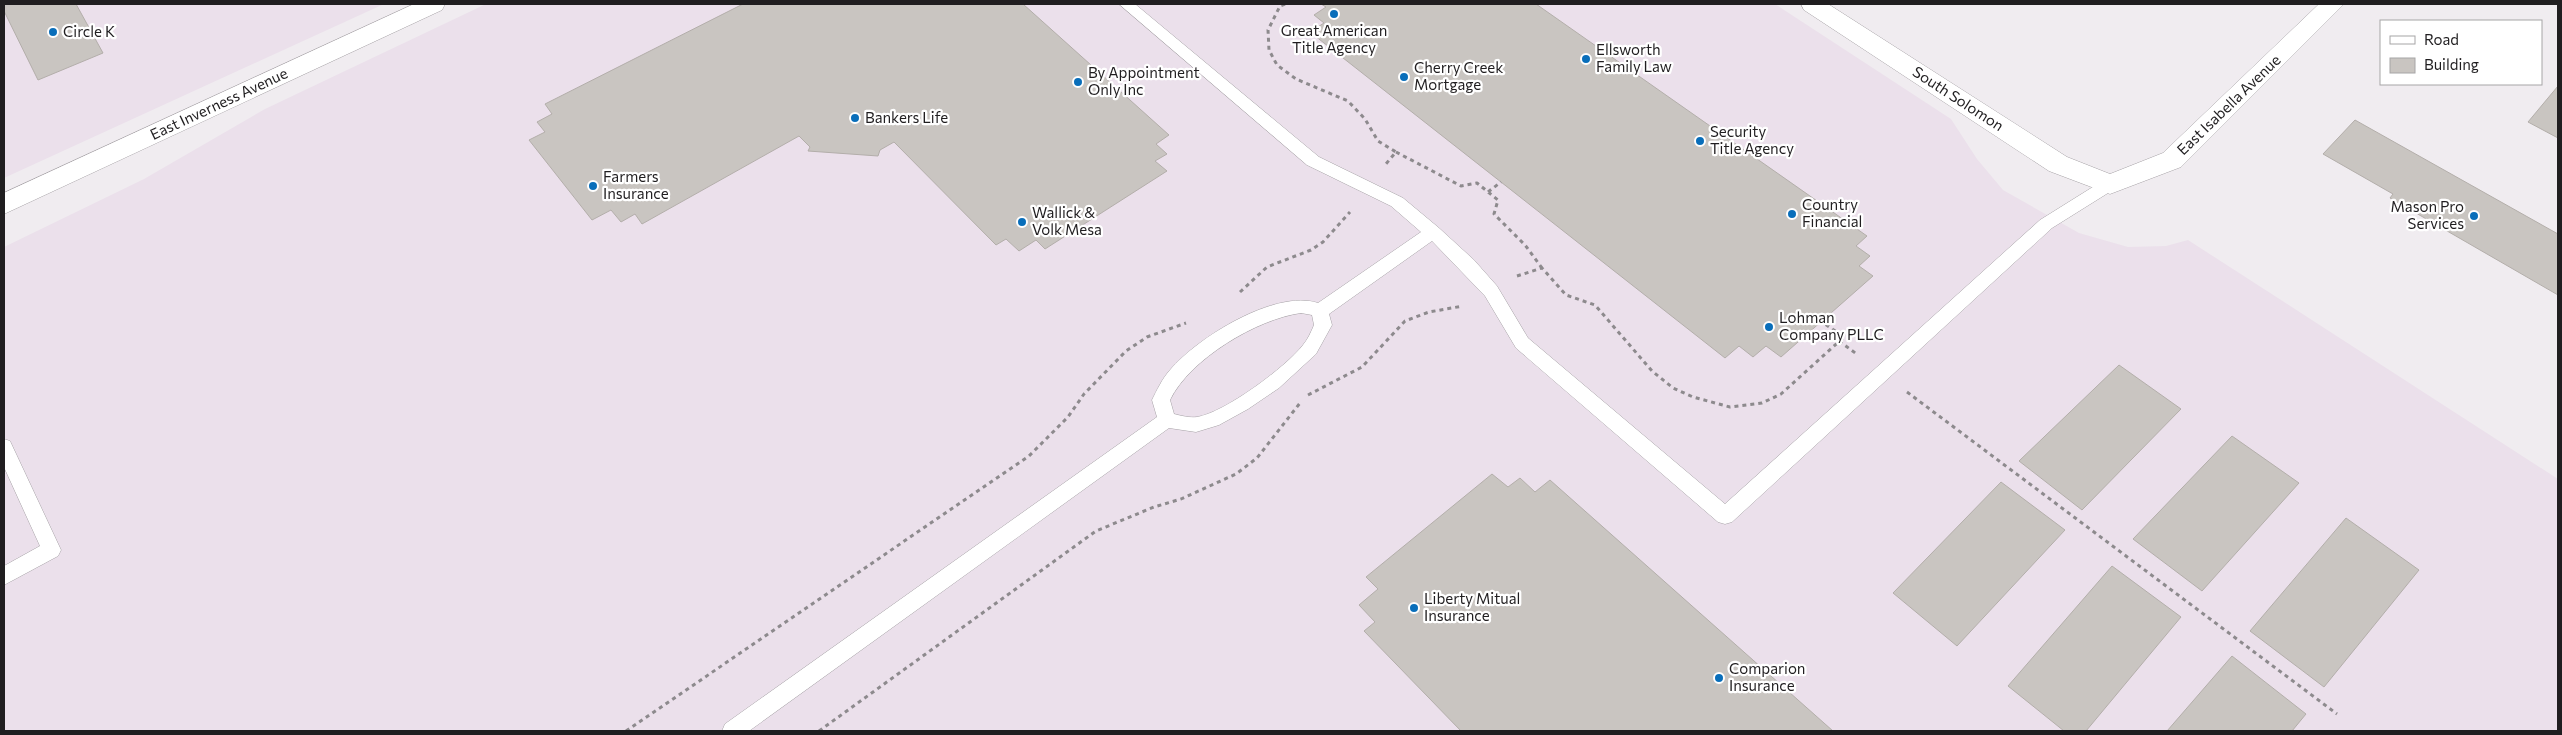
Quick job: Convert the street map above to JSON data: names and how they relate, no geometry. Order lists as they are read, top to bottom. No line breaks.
{"streets":{"street":["South Solomon","East Inverness Avenue","East Isabella Avenue"]},"crossings":[["South Solomon","East Isabella Avenue"]],"places":["Great American Title Agency","Circle K","Ellsworth Family Law","Cherry Creek Mortgage","By Appointment Only Inc","Bankers Life","Security Title Agency","Farmers Insurance","Country Financial","Mason Pro Services","Wallick & Volk Mesa","Lohman Company PLLC","Liberty Mitual Insurance","Comparion Insurance"],"legend":["Road","Building"]}
